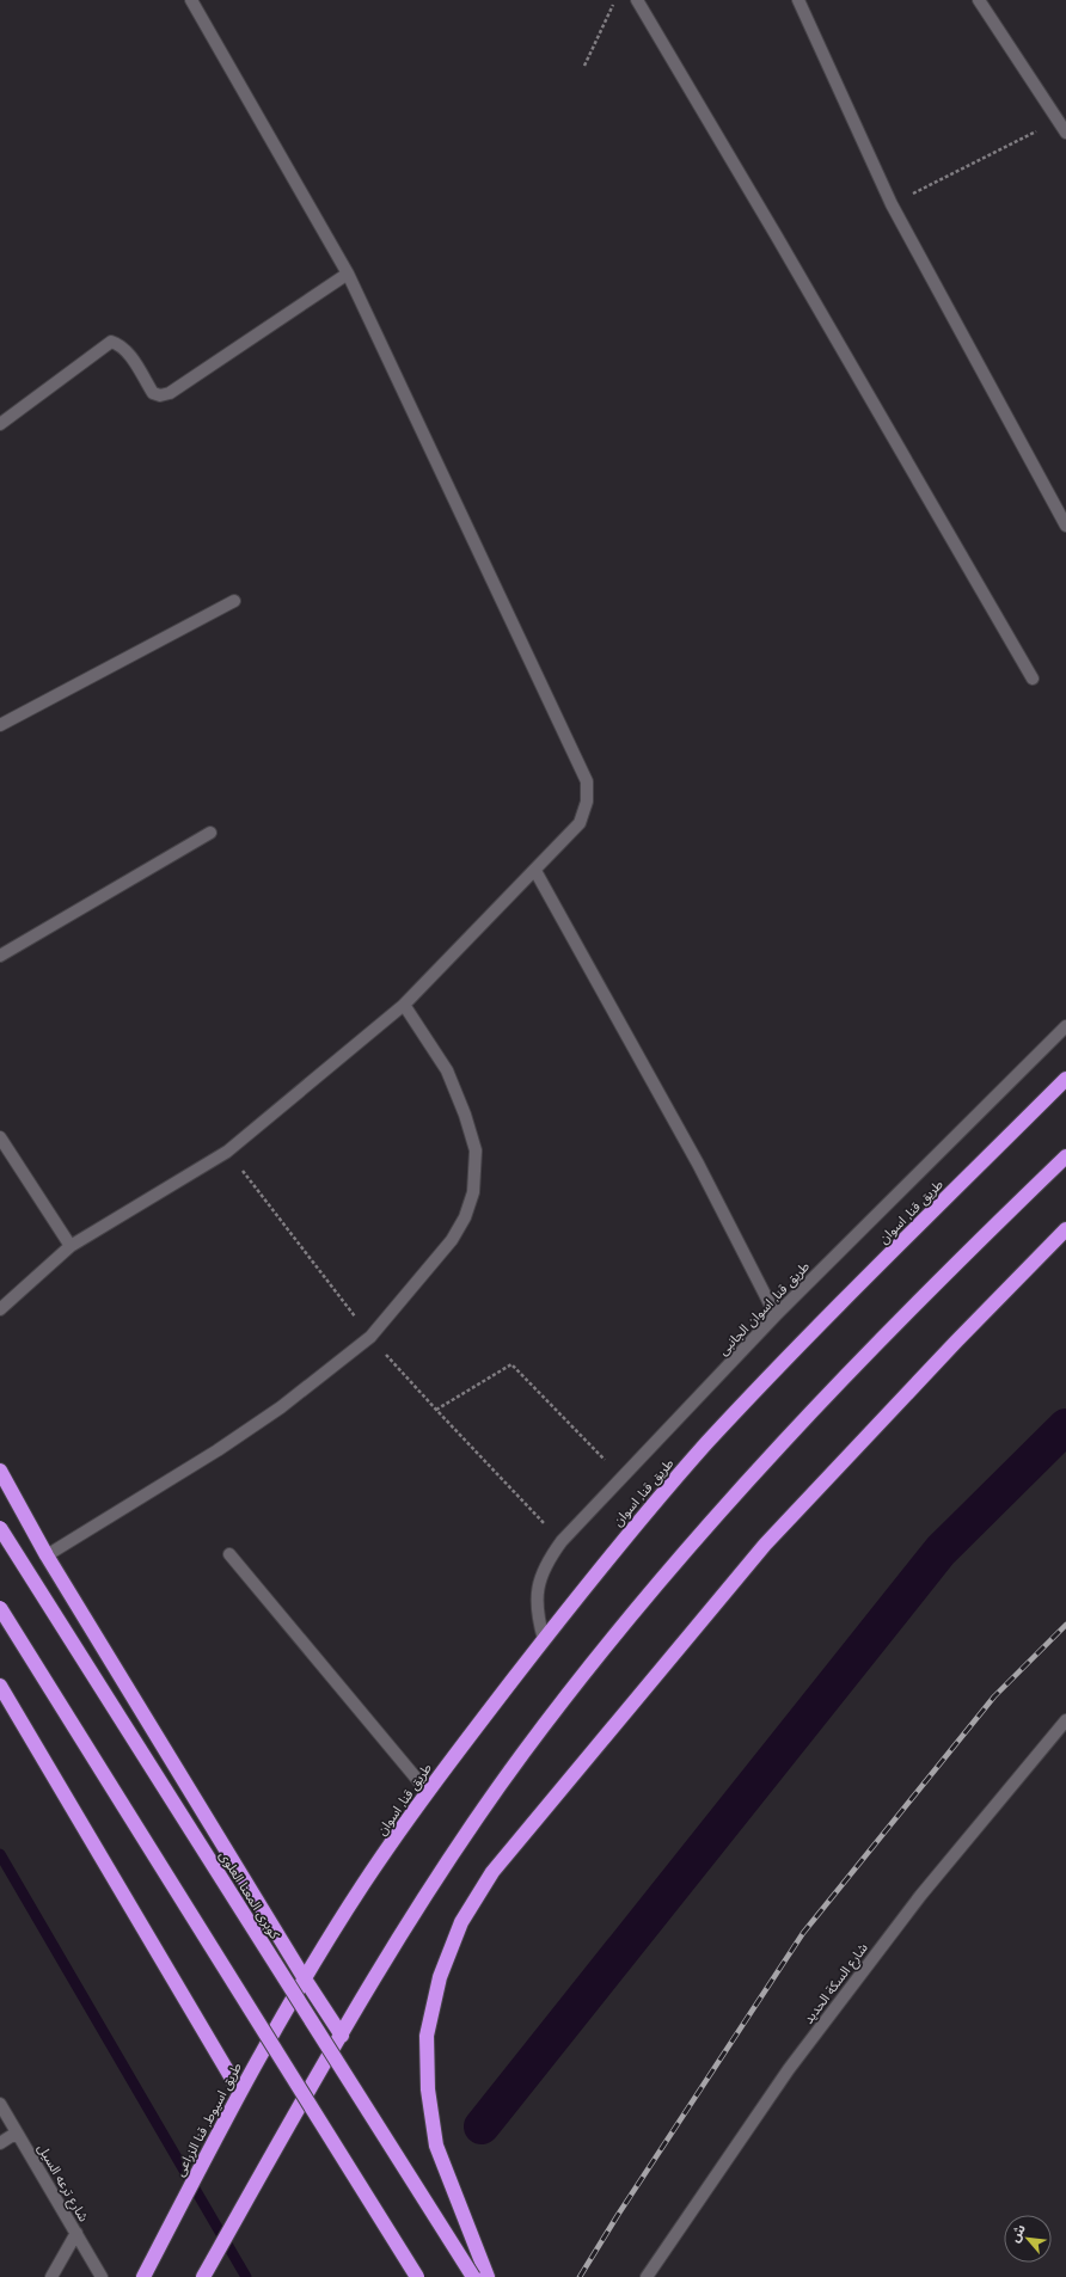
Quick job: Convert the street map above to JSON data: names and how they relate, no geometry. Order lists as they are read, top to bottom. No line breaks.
{"streets":{"highway":["طريق قنا, اسوان","كوبرى المعنا العلوى","طريق اسيوط, قنا الزراعى"],"street":["طريق قنا, اسوان الجانبى","شارع السكة الحديد","شارع ترعه السيل"]},"crossings":[["طريق قنا, اسوان","طريق قنا, اسوان الجانبى"],["طريق قنا, اسوان","طريق اسيوط, قنا الزراعى"]],"north":"top left"}
